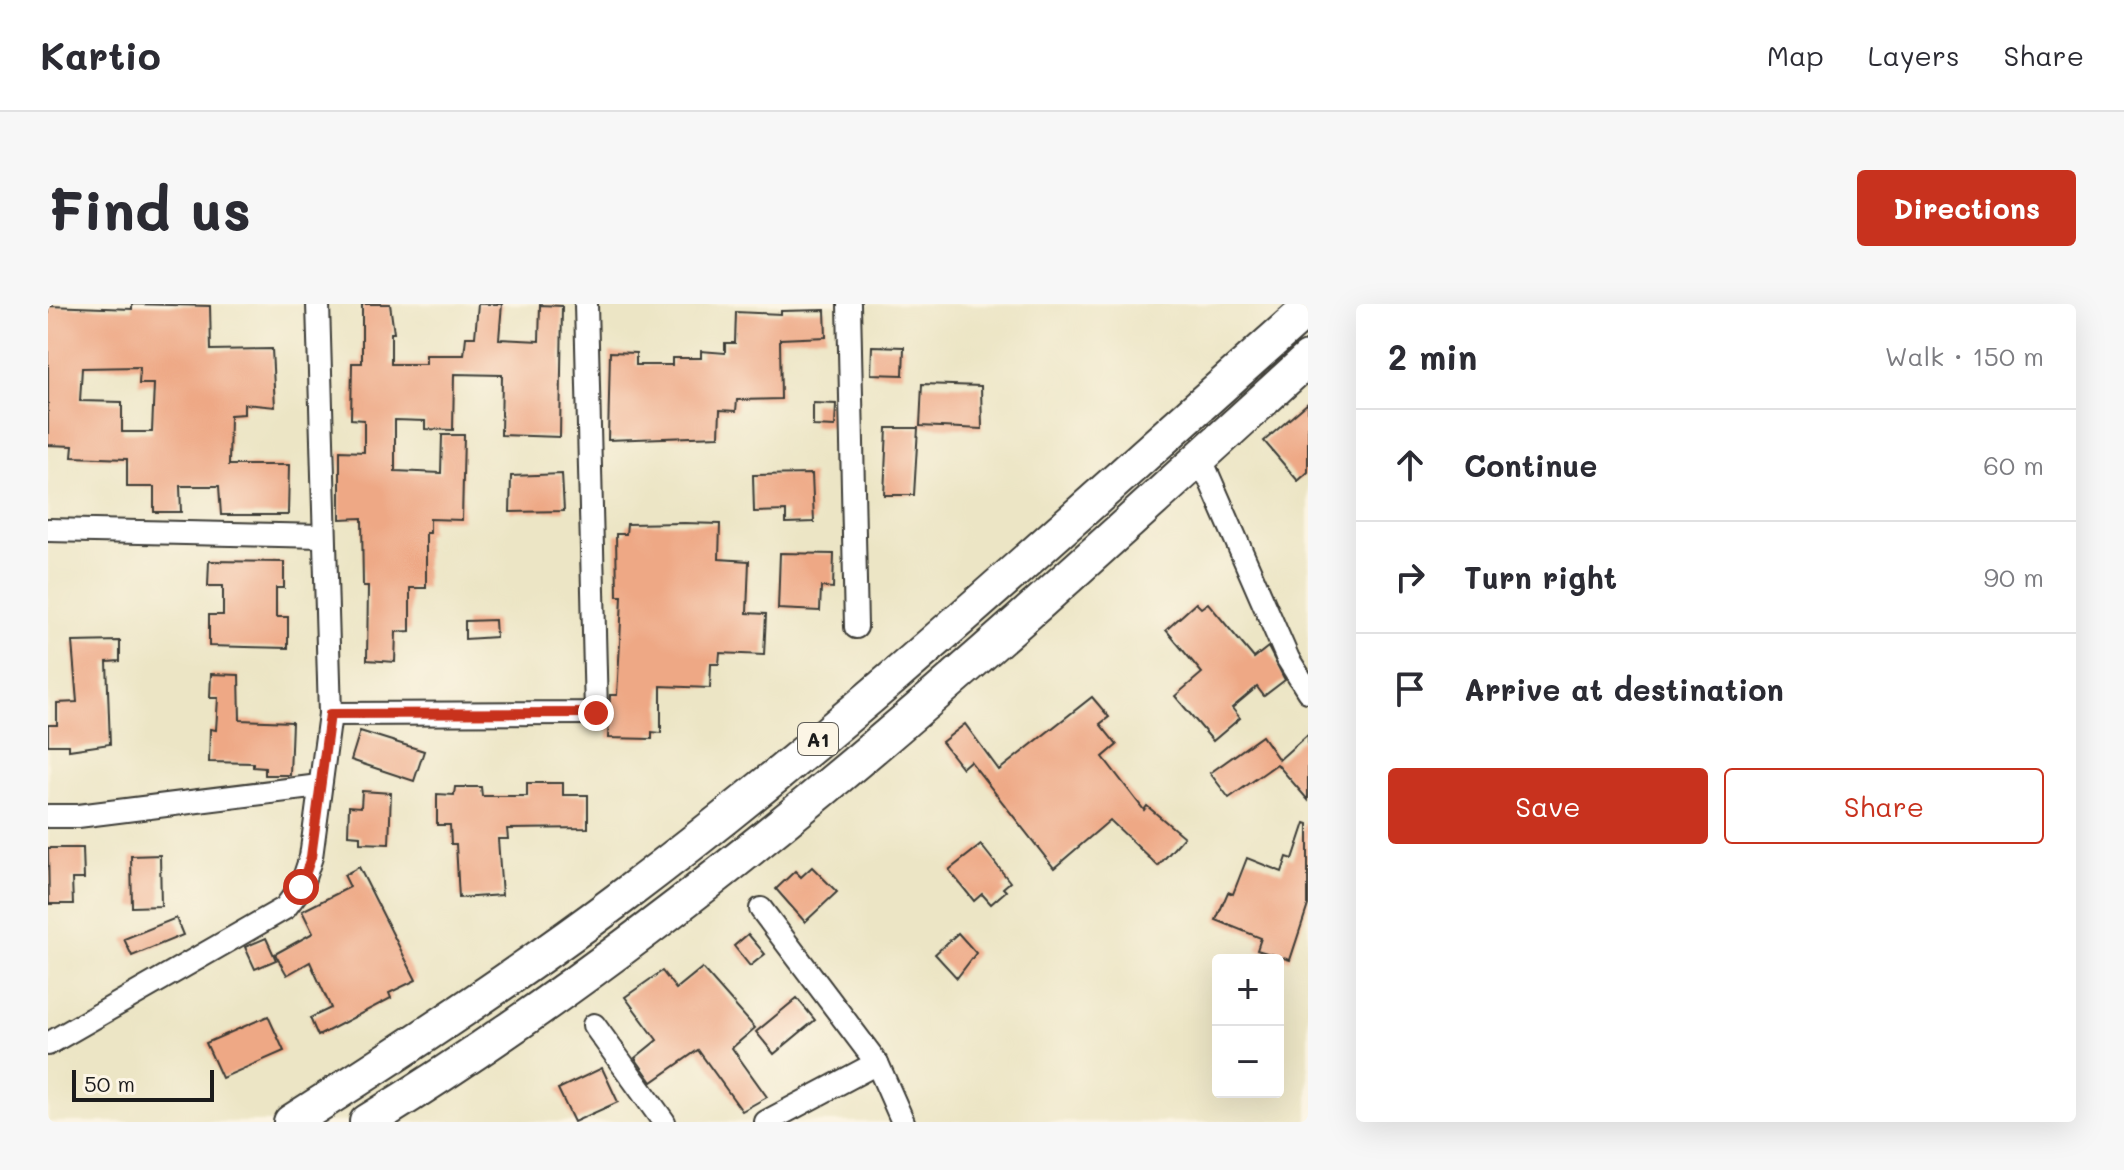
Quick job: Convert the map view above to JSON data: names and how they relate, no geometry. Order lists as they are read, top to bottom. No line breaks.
{"streets":{"main road":["A1"]},"scale_bar":"50 m","page":{"header":"Kartio","nav":["Map","Layers","Share"],"buttons":["Directions",["Save","Share"]],"title":"Find us","heading":["2 min","Walk · 150 m"],"list":[["Continue","60 m"],["Turn right","90 m"],"Arrive at destination"],"map_buttons":["+","−"],"scale":"50 m"}}
